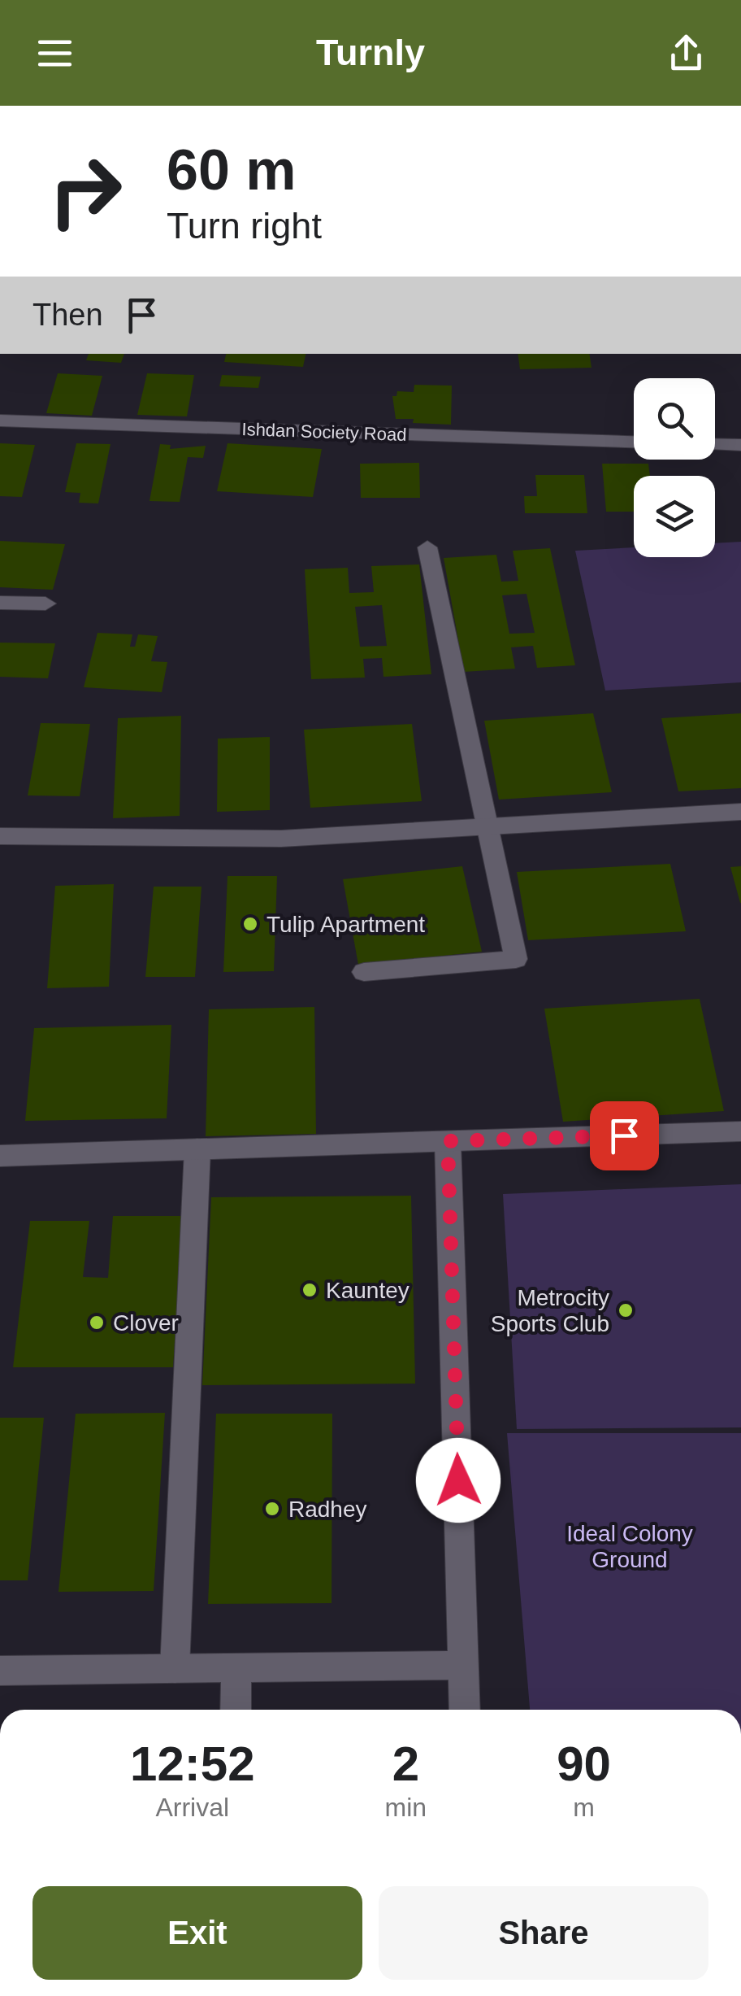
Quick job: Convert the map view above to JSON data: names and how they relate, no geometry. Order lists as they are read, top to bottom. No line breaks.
{"streets":{"street":["Ishdan Society Road"]},"parks":["Ideal Colony Ground"],"places":["Tulip Apartment","Kauntey","Metrocity Sports Club","Clover","Radhey"],"page":{"header":"Turnly","turn":["60 m","Turn right"],"then":"Then","eta":["12:52","Arrival","2","min","90","m"],"buttons":["Exit","Share"]}}
